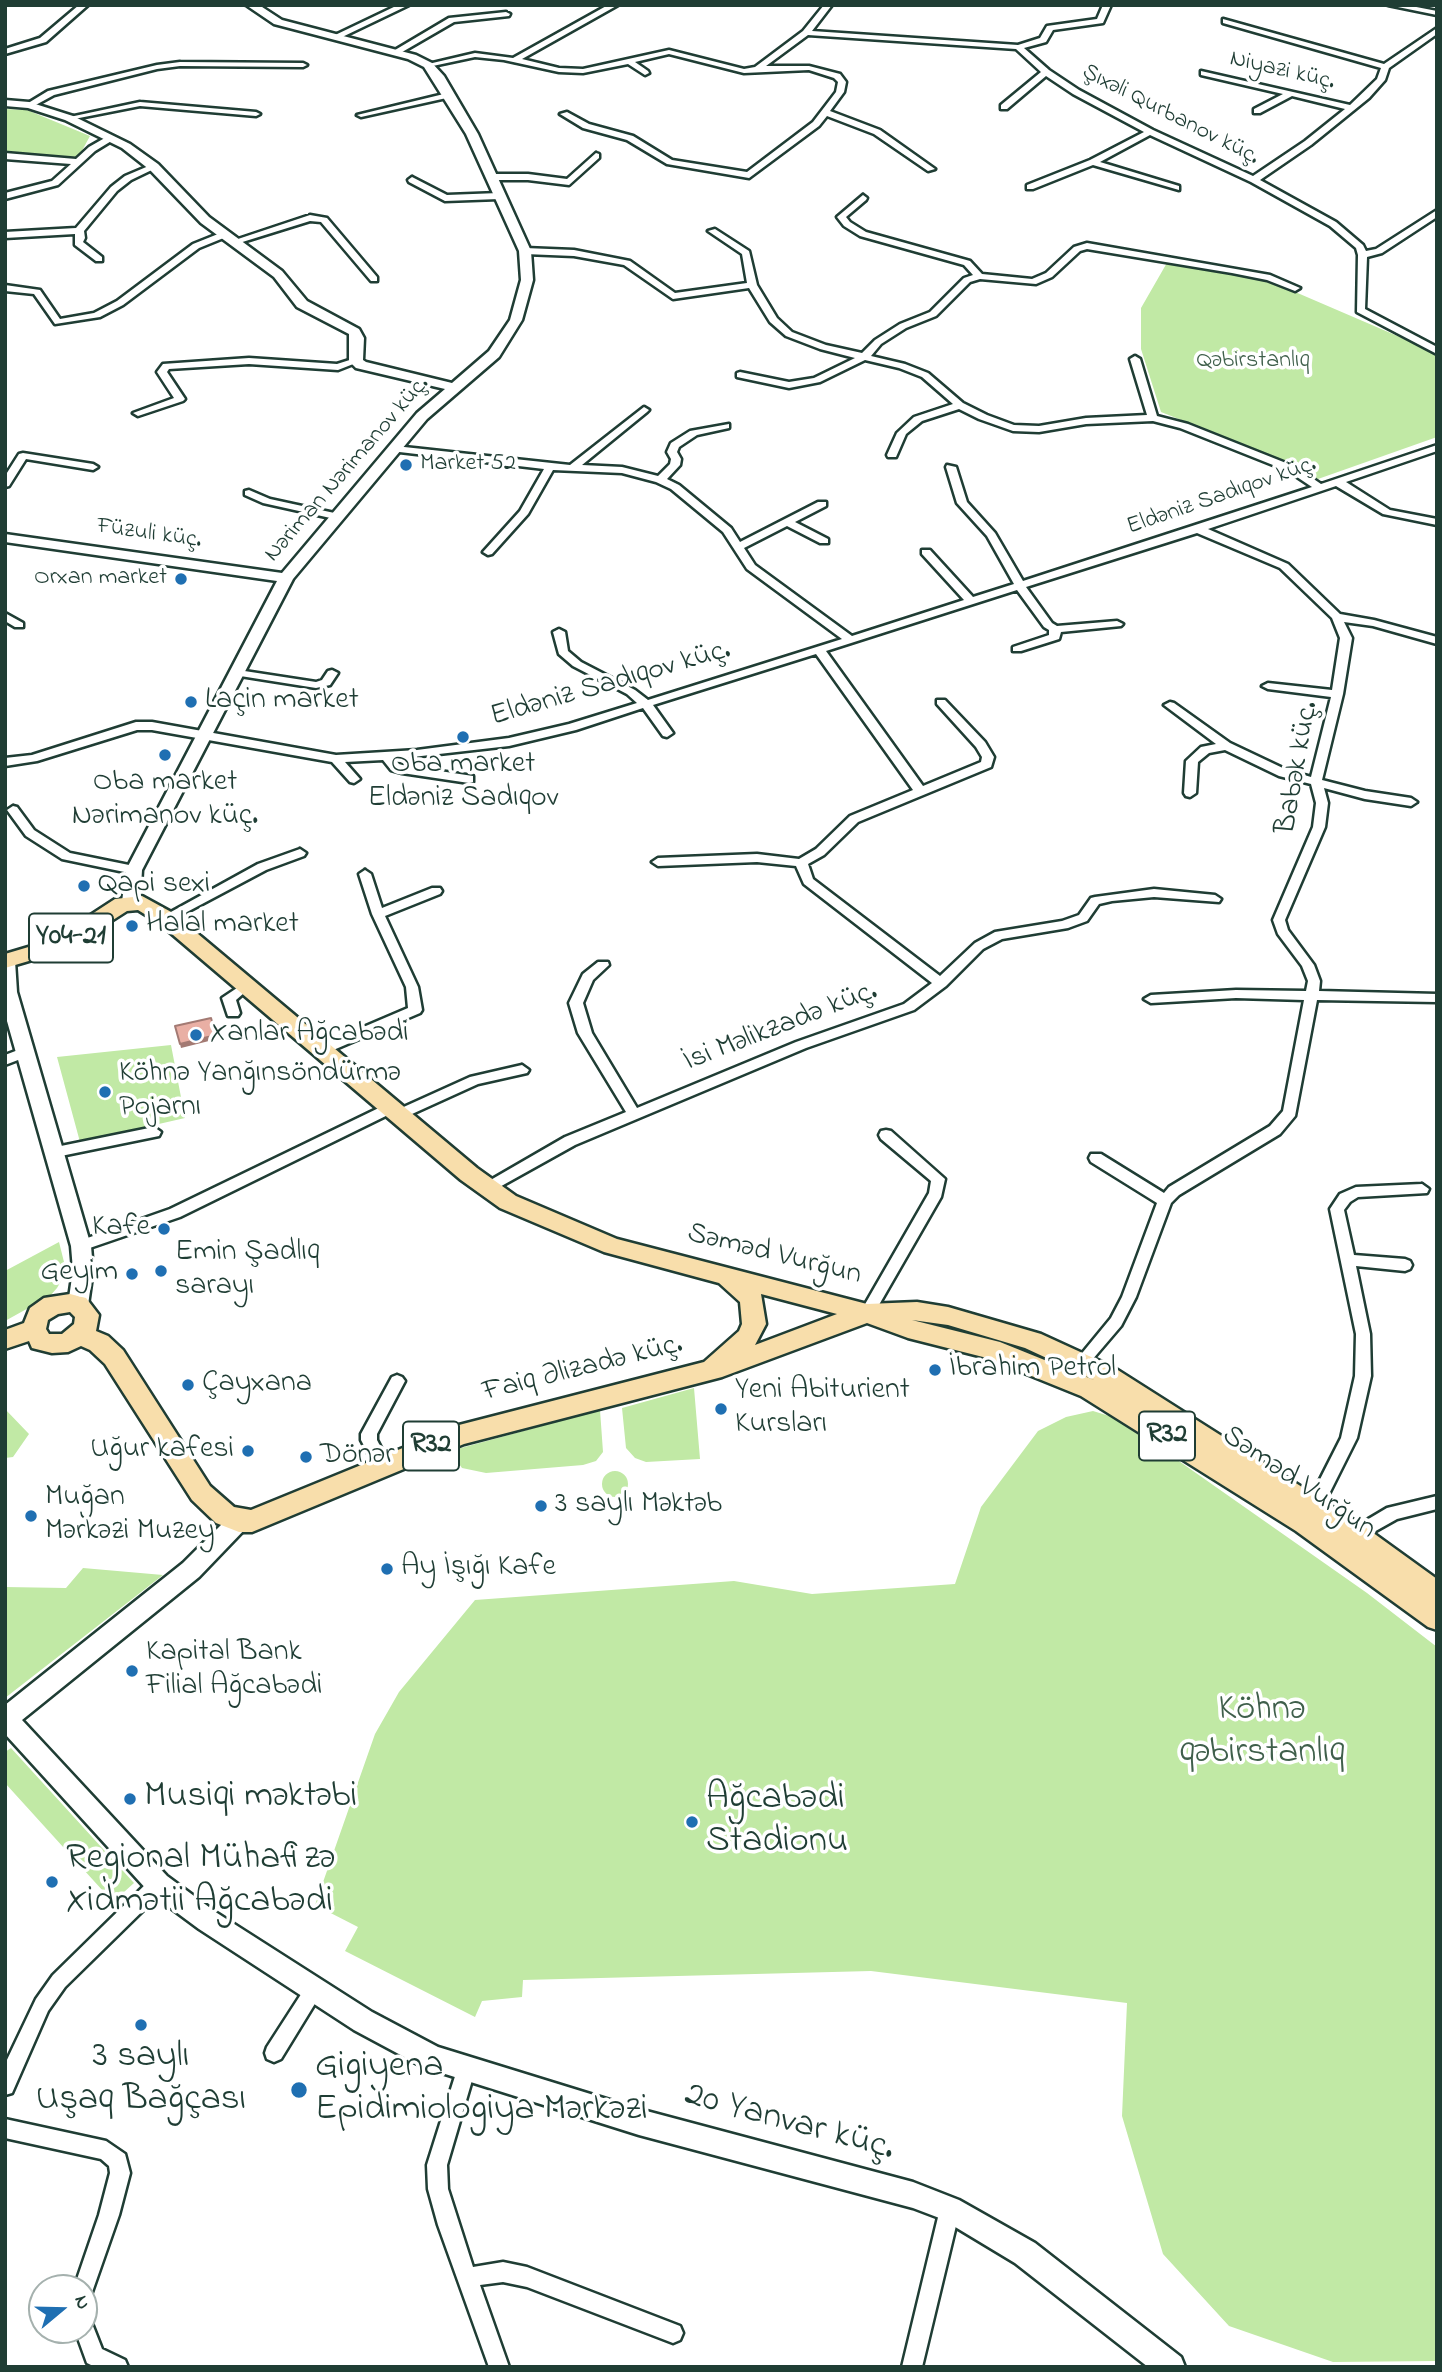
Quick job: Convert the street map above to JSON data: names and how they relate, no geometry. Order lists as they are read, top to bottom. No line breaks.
{"streets":{"main road":["Y04-21","Səməd Vurğun","Faiq Əlizadə küç.","R32"],"street":["Niyazi küç.","Şıxəli Qurbanov küç.","Nəriman Nərimanov küç.","Eldəniz Sadıqov küç.","Füzuli küç.","Babək küç.","İsi Məlikzadə küç.","20 Yanvar küç."]},"crossings":[["Niyazi küç.","Şıxəli Qurbanov küç."],["Nəriman Nərimanov küç.","Eldəniz Sadıqov küç."],["Nəriman Nərimanov küç.","Füzuli küç."],["Nəriman Nərimanov küç.","Y04-21"],["Nəriman Nərimanov küç.","Səməd Vurğun"],["Y04-21","Səməd Vurğun"],["İsi Məlikzadə küç.","Səməd Vurğun"],["Səməd Vurğun","Faiq Əlizadə küç."]],"parks":["Qəbirstanlıq","Köhnə qəbirstanlıq"],"places":["Market 52","Orxan market","Laçin market","Oba market Eldəniz Sadıqov","Oba market Nərimanov küç.","Qapi sexi","Halal market","Xanlar Ağcabədi","Köhnə Yanğınsöndürmə Pojarnı","Kafe","Emin Şadlıq sarayı","Geyim","İbrahim Petrol","Çayxana","Yeni Abiturient Kursları","Uğur kafesi","Dönər","3 saylı Məktəb","Muğan Mərkəzi Muzey","Ay İşığı Kafe","Kapital Bank Filial Ağcabədi","Musiqi məktəbi","Ağcabədi Stadionu","Regional Mühafizə Xidmətii Ağcabədi","3 saylı Uşaq Bağçası","Gigiyena Epidimiologiya Mərkəzi"],"north":"right"}
